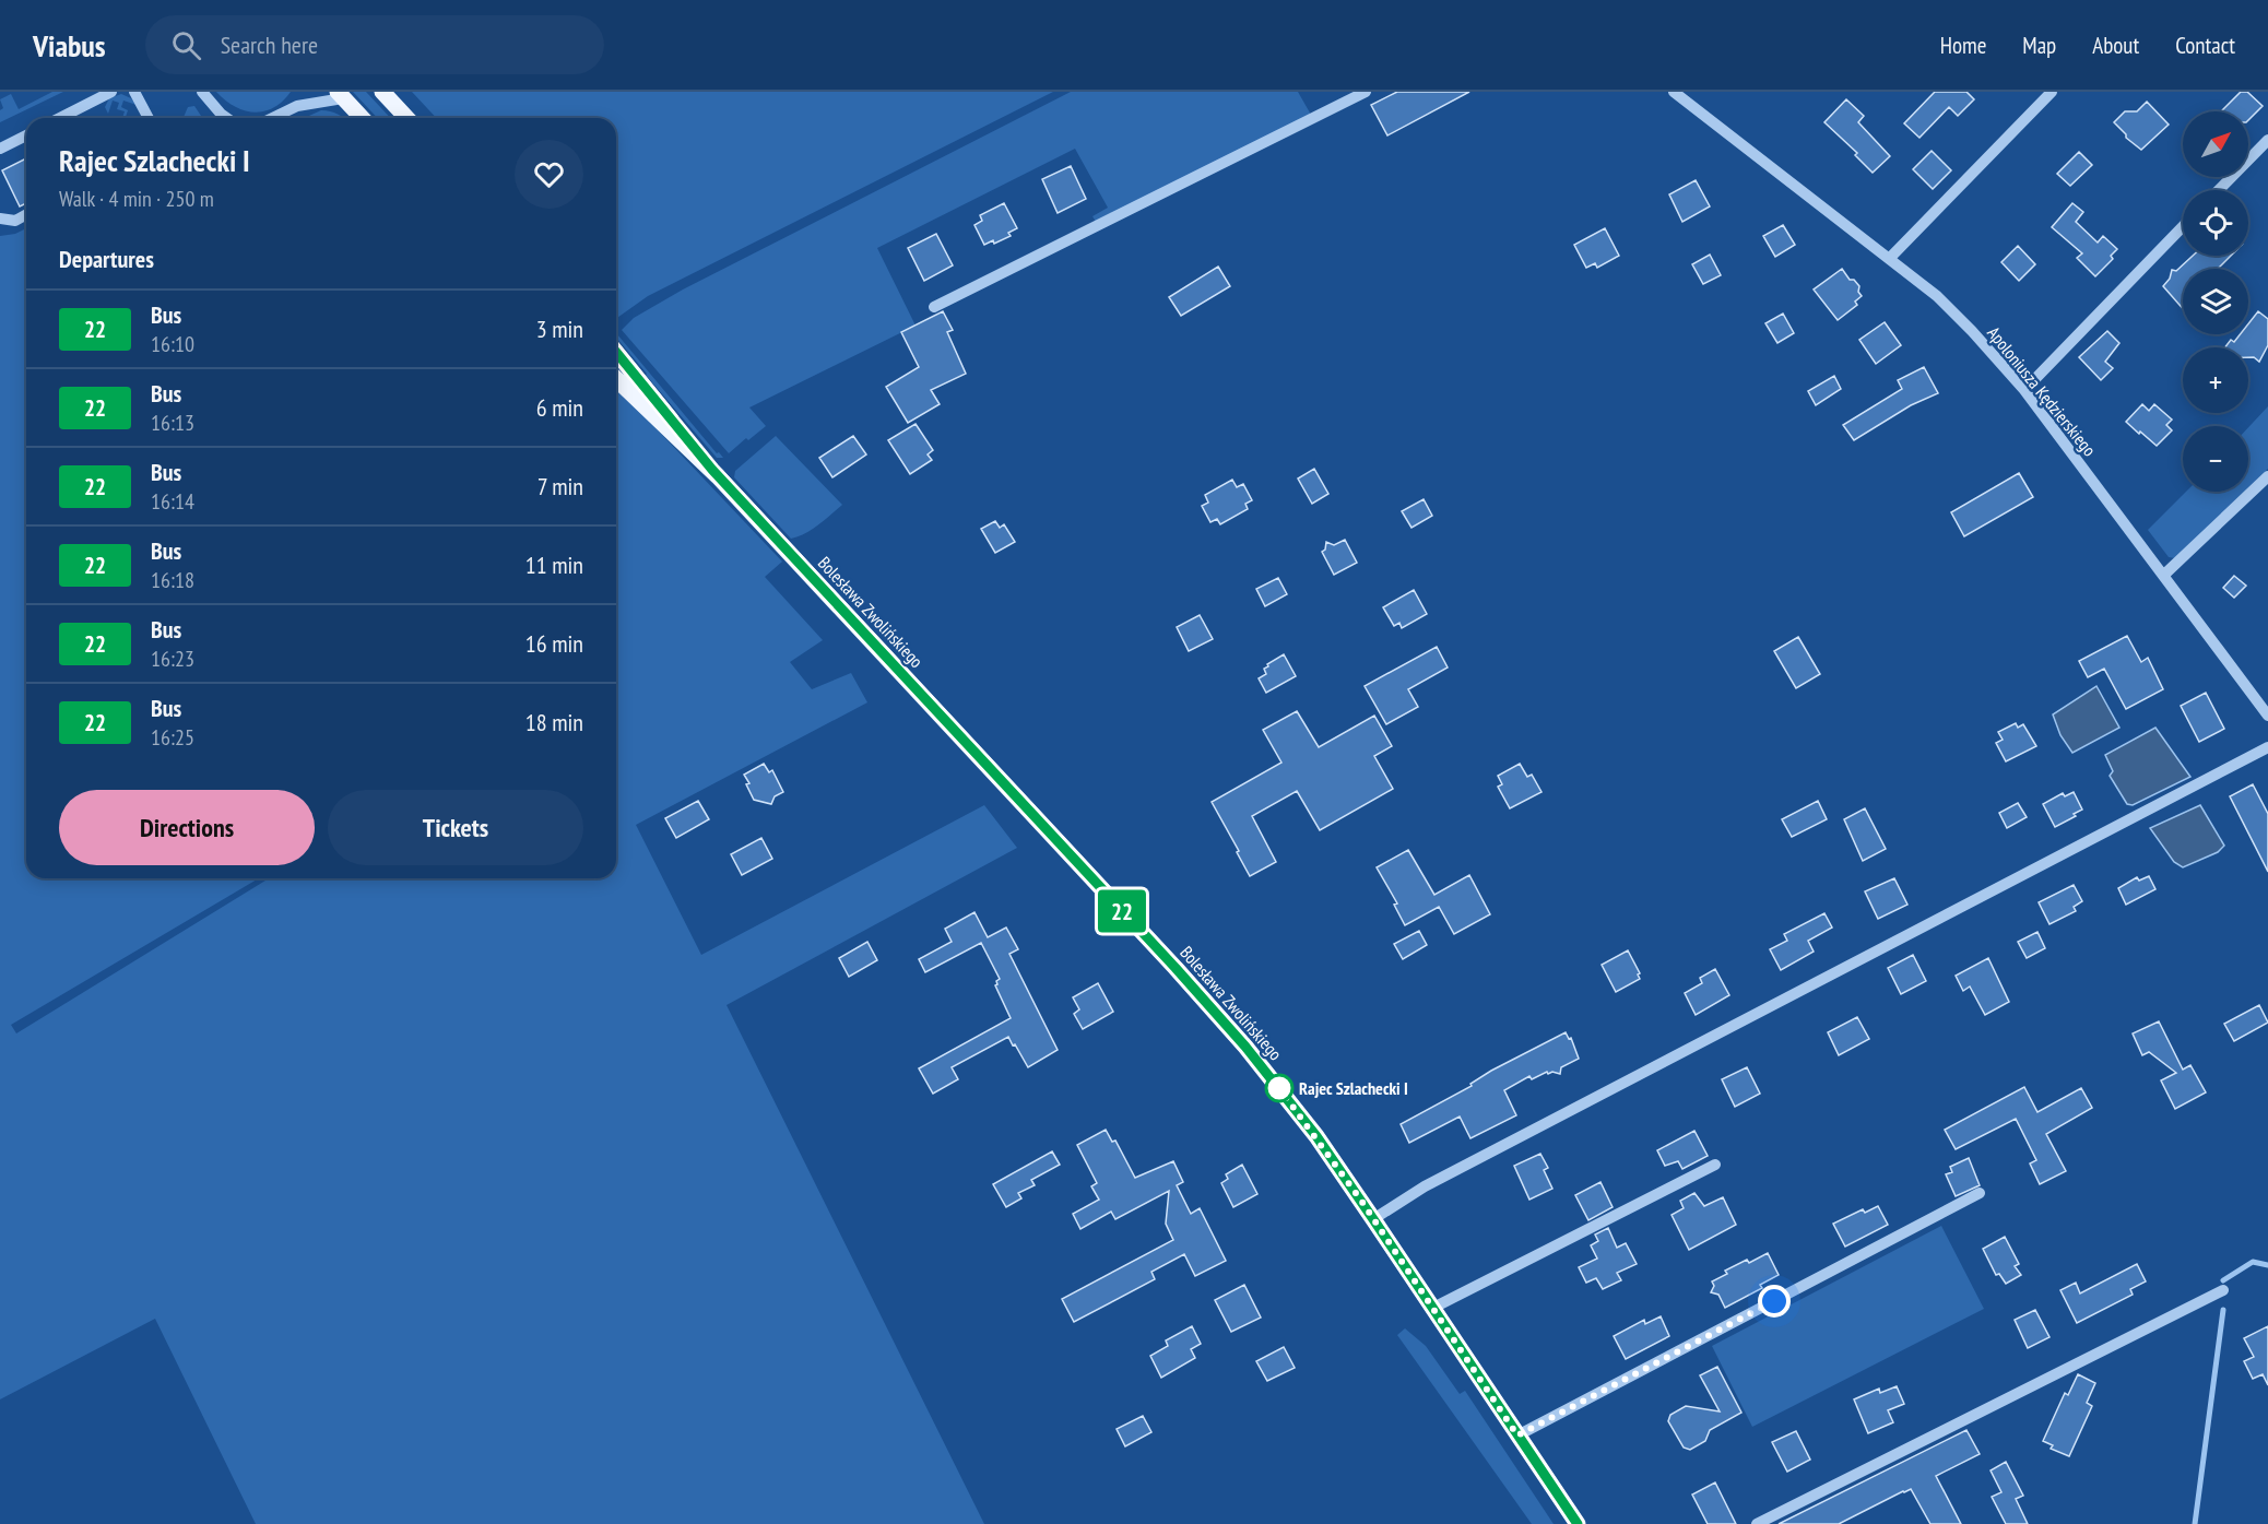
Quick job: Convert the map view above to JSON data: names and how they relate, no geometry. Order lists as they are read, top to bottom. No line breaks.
{"streets":{"main road":["Bolesława Zwolińskiego"],"street":["Apoloniusza Kędzierskiego"]},"places":["Rajec Szlachecki I"],"lines":["bus line 22"],"north":"top right","page":{"header":"Viabus","search":"Search here","nav":["Home","Map","About","Contact"],"on_map":"22","map_buttons":["+","−"],"heading":[["Rajec Szlachecki I","Walk · 4 min · 250 m"],"Departures"],"list":[{"mark":"22","name":"Bus","note":"16:10","value":"3 min"},{"mark":"22","name":"Bus","note":"16:13","value":"6 min"},{"mark":"22","name":"Bus","note":"16:14","value":"7 min"},{"mark":"22","name":"Bus","note":"16:18","value":"11 min"},{"mark":"22","name":"Bus","note":"16:23","value":"16 min"},{"mark":"22","name":"Bus","note":"16:25","value":"18 min"}],"buttons":["Directions","Tickets"]}}
